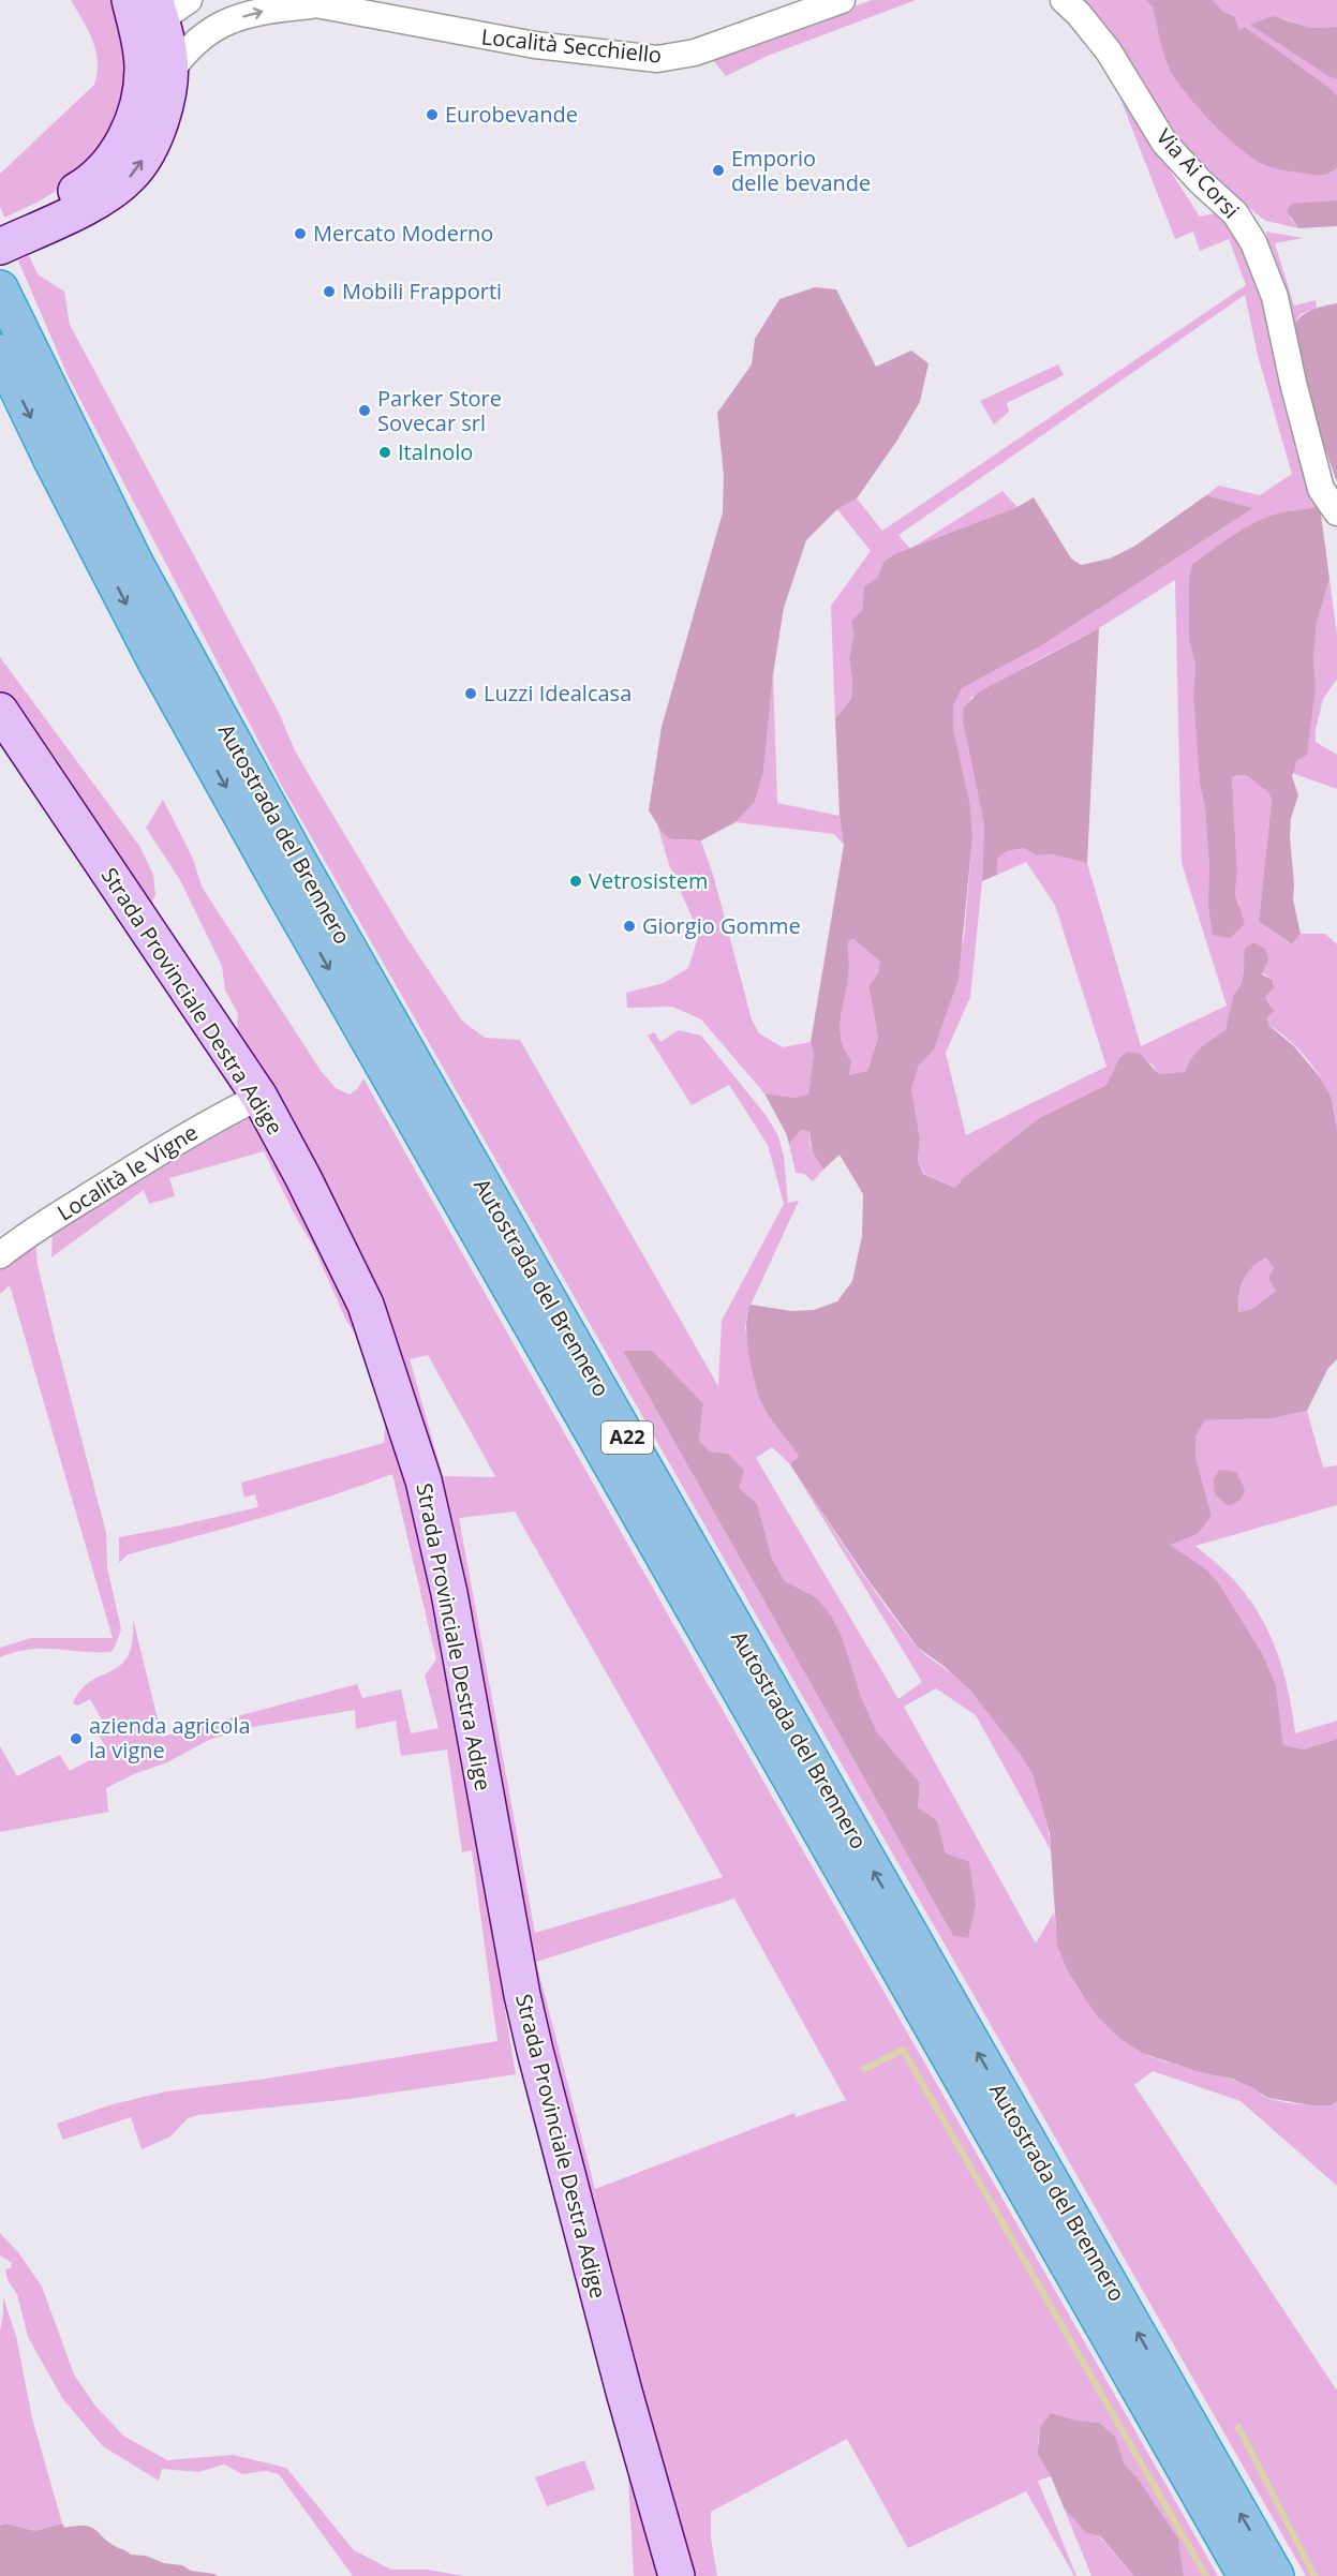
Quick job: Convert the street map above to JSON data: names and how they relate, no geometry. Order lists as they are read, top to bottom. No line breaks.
{"streets":{"highway":["Autostrada del Brennero","A22"],"main road":["Strada Provinciale Destra Adige"],"street":["Località Secchiello","Via Ai Corsi","Località le Vigne"]},"crossings":[["Strada Provinciale Destra Adige","Località le Vigne"]],"places":["Eurobevande","Emporio delle bevande","Mercato Moderno","Mobili Frapporti","Parker Store Sovecar srl","Italnolo","Luzzi Idealcasa","Vetrosistem","Giorgio Gomme","azienda agricola la vigne"]}
